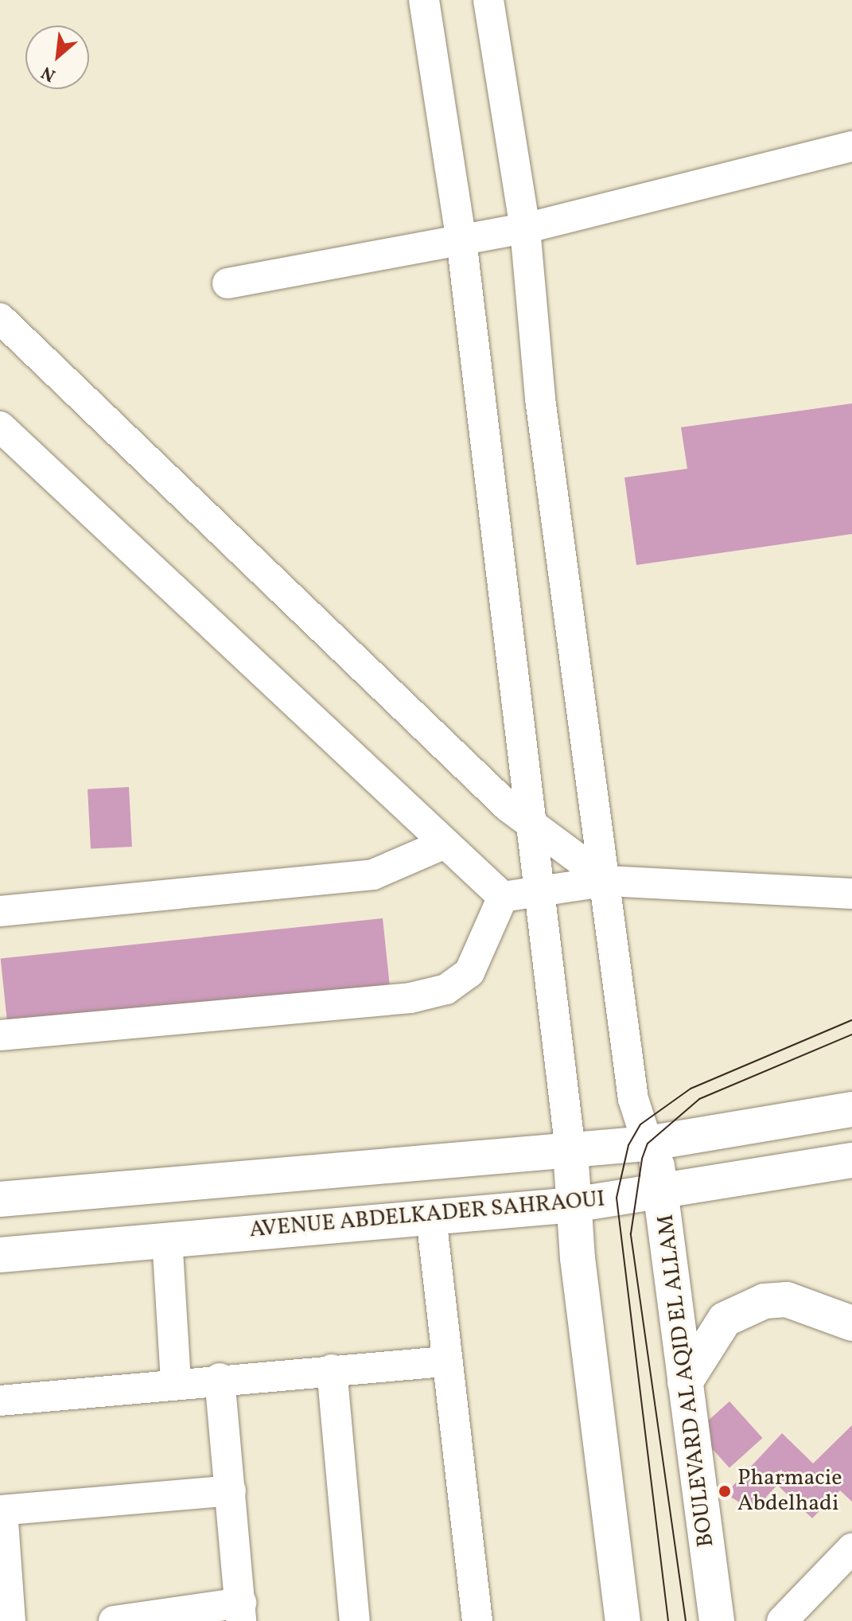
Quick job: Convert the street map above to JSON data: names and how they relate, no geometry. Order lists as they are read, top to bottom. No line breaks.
{"streets":{"main road":["AVENUE ABDELKADER SAHRAOUI","BOULEVARD AL AQID EL ALLAM"]},"crossings":[["AVENUE ABDELKADER SAHRAOUI","BOULEVARD AL AQID EL ALLAM"]],"places":["Pharmacie Abdelhadi"],"north":"bottom left"}
